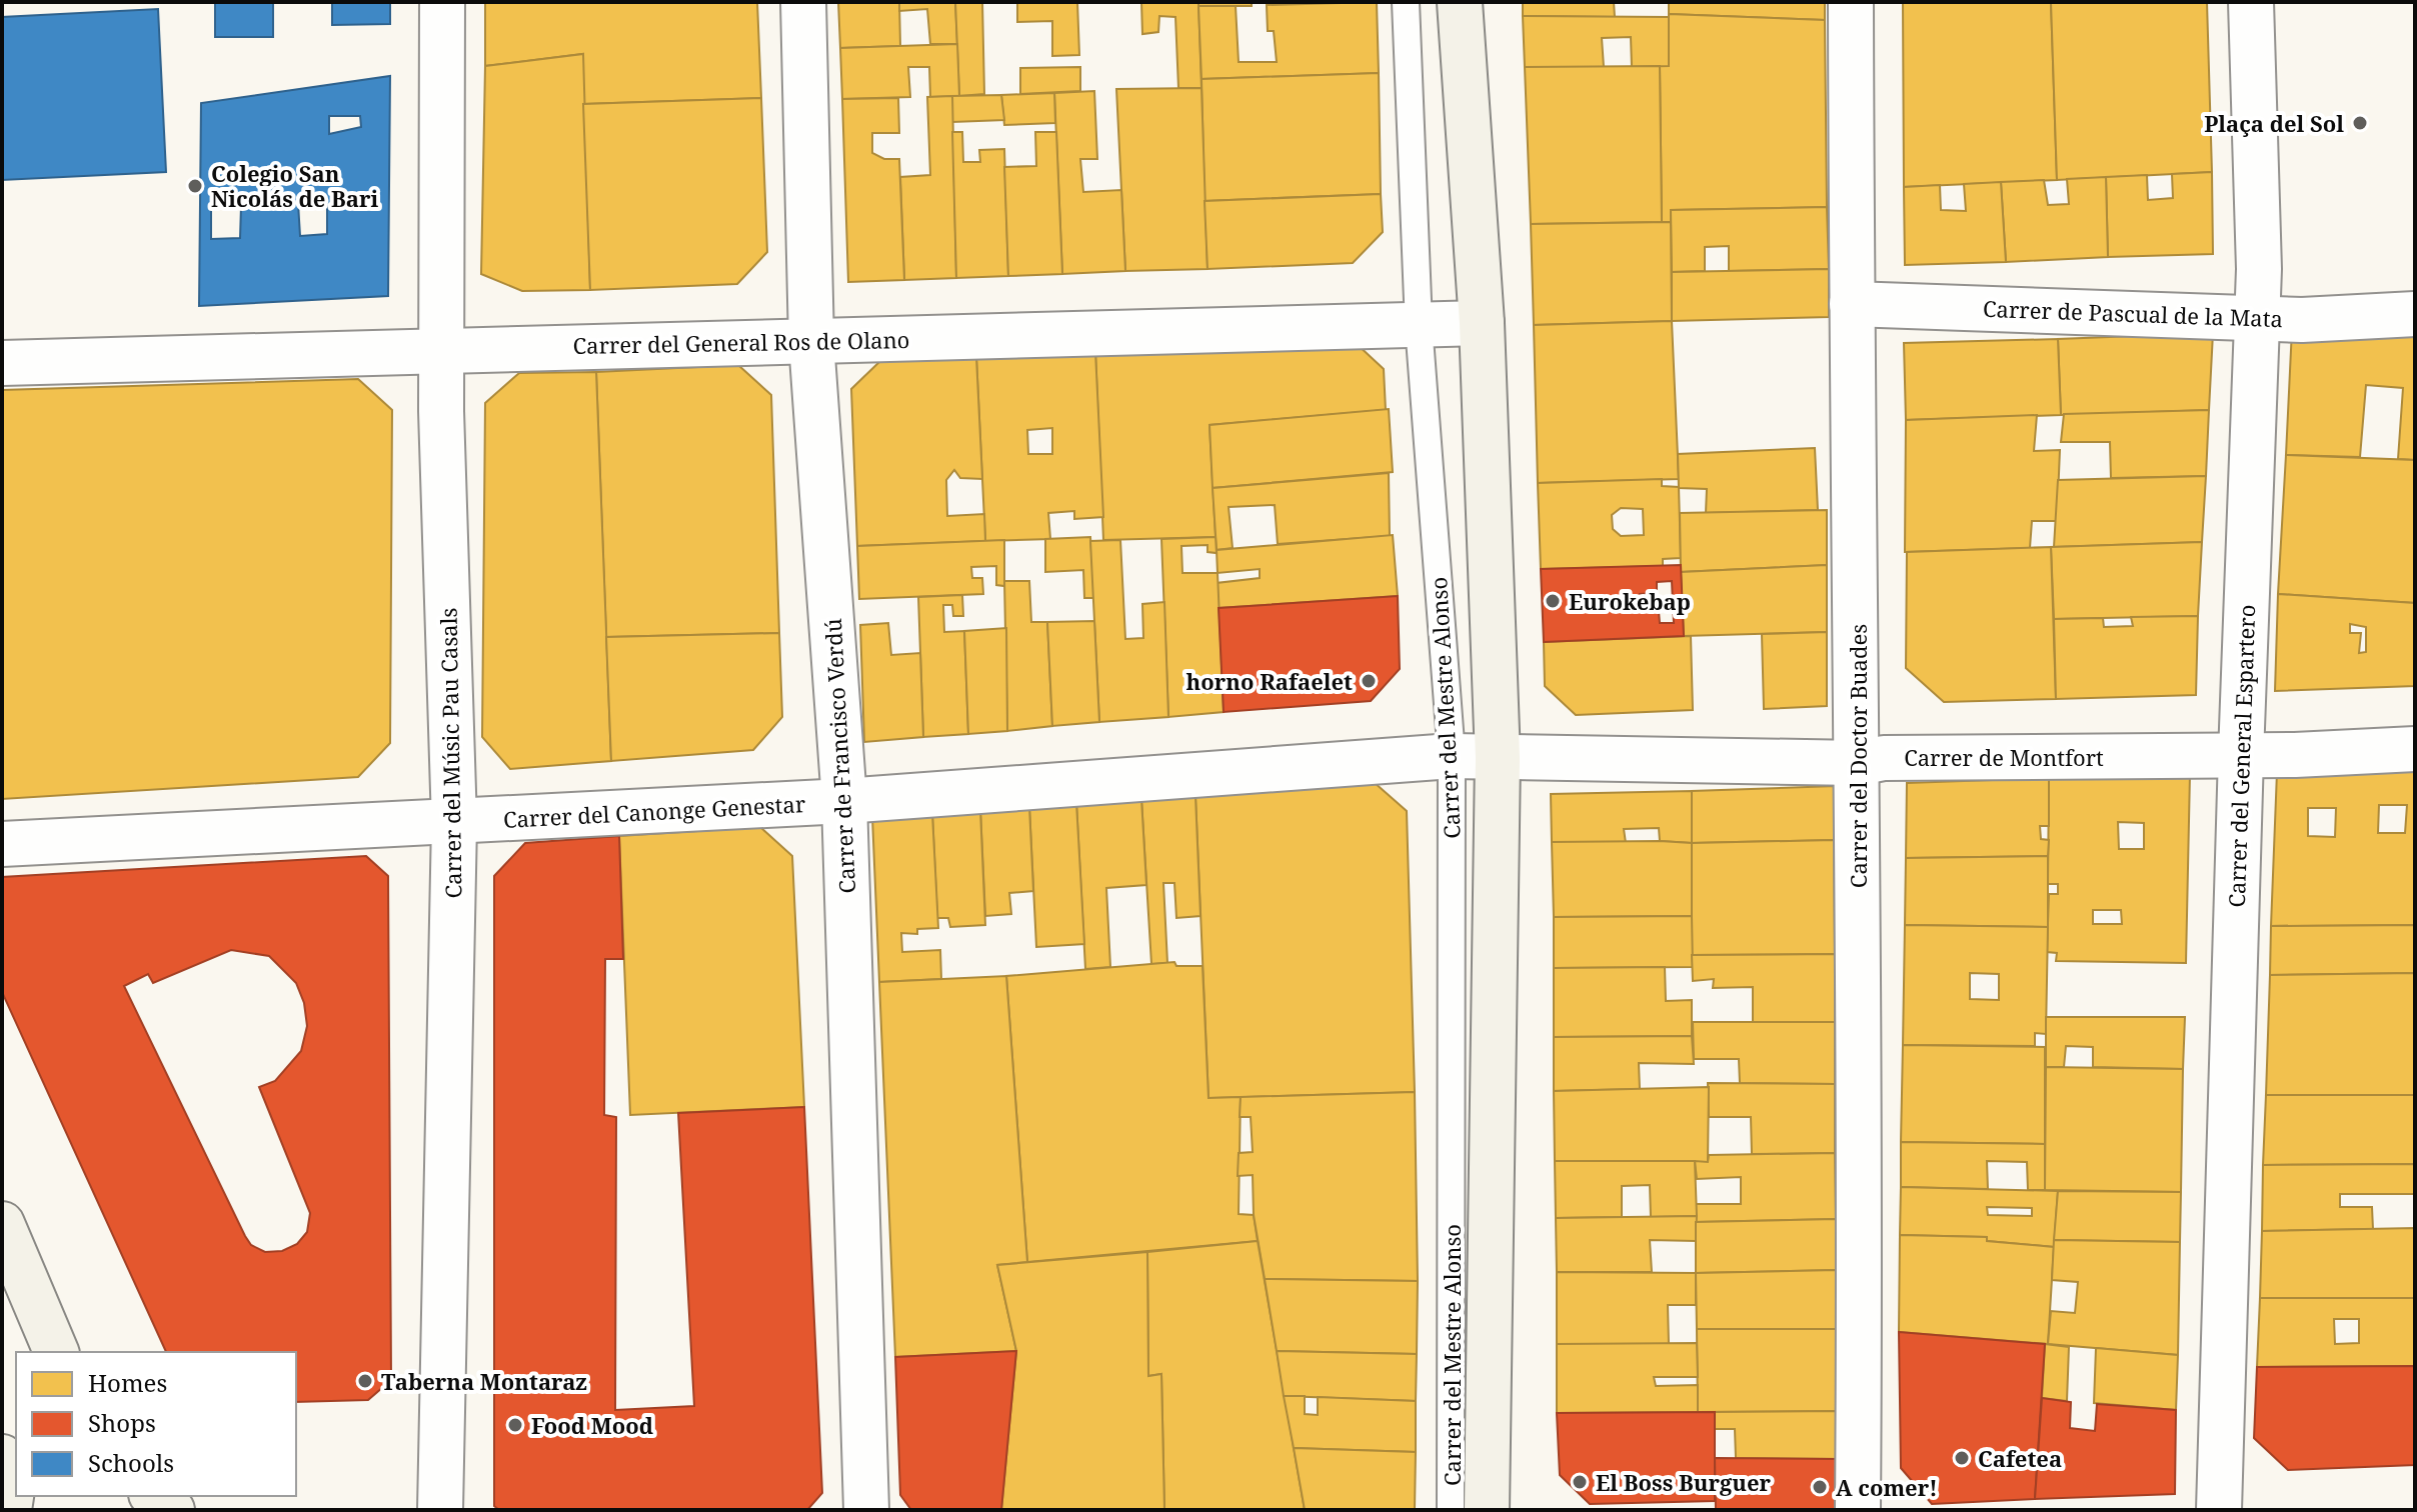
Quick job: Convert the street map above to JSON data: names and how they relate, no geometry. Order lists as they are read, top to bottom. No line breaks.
{"streets":{"main road":["Carrer del Mestre Alonso"],"street":["Carrer de Pascual de la Mata","Carrer del General Ros de Olano","Carrer del Músic Pau Casals","Carrer de Francisco Verdú","Carrer del Doctor Buades","Carrer del General Espartero","Carrer de Montfort","Carrer del Canonge Genestar"]},"crossings":[["Carrer de Pascual de la Mata","Carrer del Doctor Buades"],["Carrer de Pascual de la Mata","Carrer del General Espartero"],["Carrer del General Ros de Olano","Carrer del Mestre Alonso"],["Carrer del General Ros de Olano","Carrer del Músic Pau Casals"],["Carrer del General Ros de Olano","Carrer de Francisco Verdú"],["Carrer del Mestre Alonso","Carrer de Montfort"],["Carrer del Mestre Alonso","Carrer del Canonge Genestar"],["Carrer del Músic Pau Casals","Carrer del Canonge Genestar"],["Carrer de Francisco Verdú","Carrer del Canonge Genestar"],["Carrer del Doctor Buades","Carrer de Montfort"],["Carrer del General Espartero","Carrer de Montfort"],["Carrer de Montfort","Carrer del Canonge Genestar"]],"places":["Plaça del Sol","Colegio San Nicolás de Bari","Eurokebap","horno Rafaelet","Taberna Montaraz","Food Mood","Cafetea","El Boss Burguer","A comer!"],"legend":["Homes","Shops","Schools"]}
